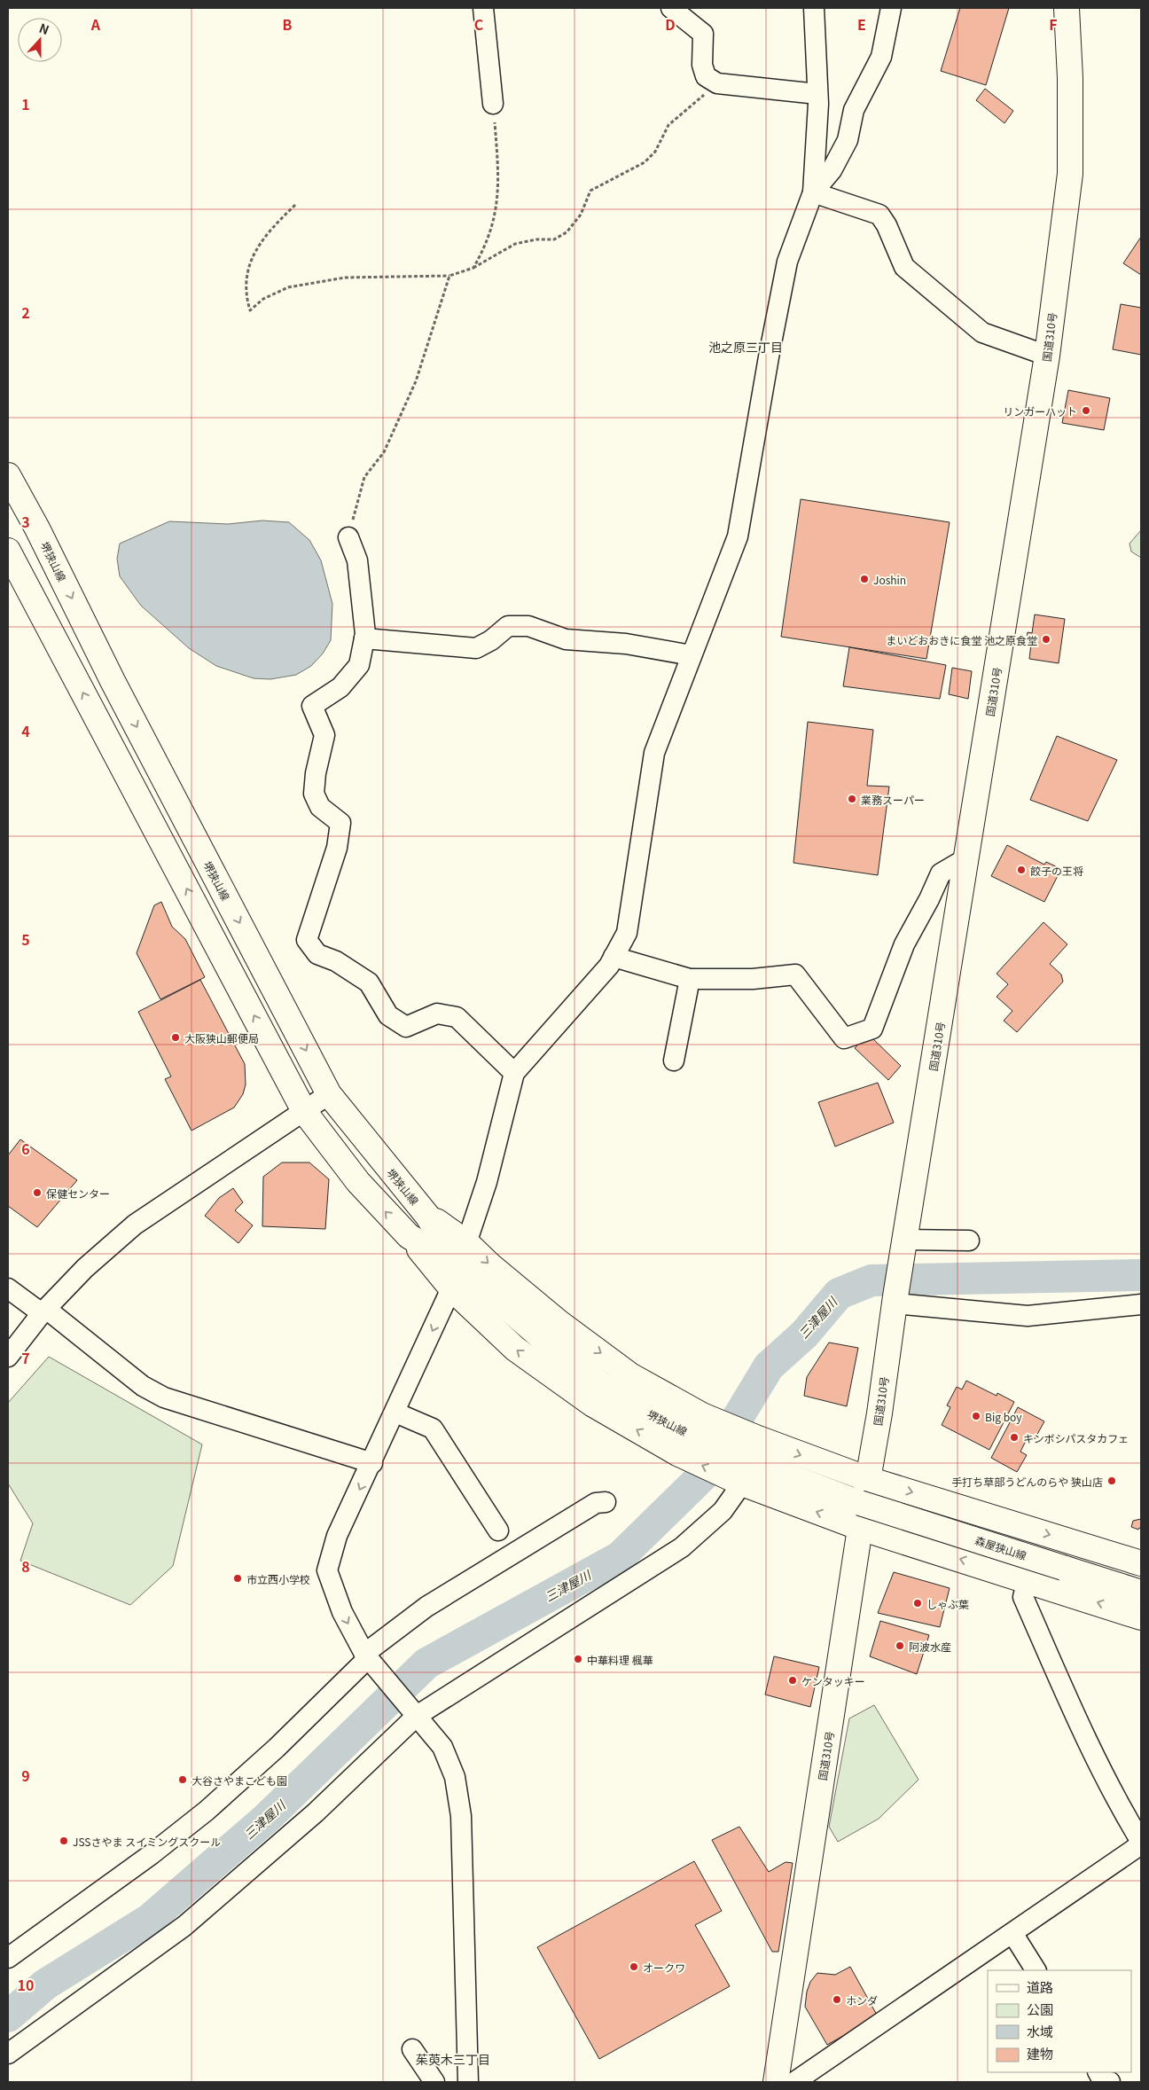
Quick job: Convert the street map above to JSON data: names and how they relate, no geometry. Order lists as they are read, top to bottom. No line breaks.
{"streets":{"main road":["国道310号","堺狭山線","森屋狭山線"]},"crossings":[["堺狭山線","森屋狭山線"]],"districts":["池之原三丁目","茱萸木三丁目"],"water":["三津屋川"],"places":["リンガーハット","Joshin","まいどおおきに食堂 池之原食堂","業務スーパー","餃子の王将","大阪狭山郵便局","保健センター","Big boy","キンボシパスタカフェ","手打ち草部うどんのらや 狭山店","市立西小学校","しゃぶ葉","阿波水産","中華料理 楓華","ケンタッキー","大谷さやまこども園","JSSさやま スイミングスクール","オークワ","ホンダ"],"legend":["道路","公園","水域","建物"],"north":"top","grid":{"columns":["A","B","C","D","E","F"],"rows":["1","2","3","4","5","6","7","8","9","10"]}}
